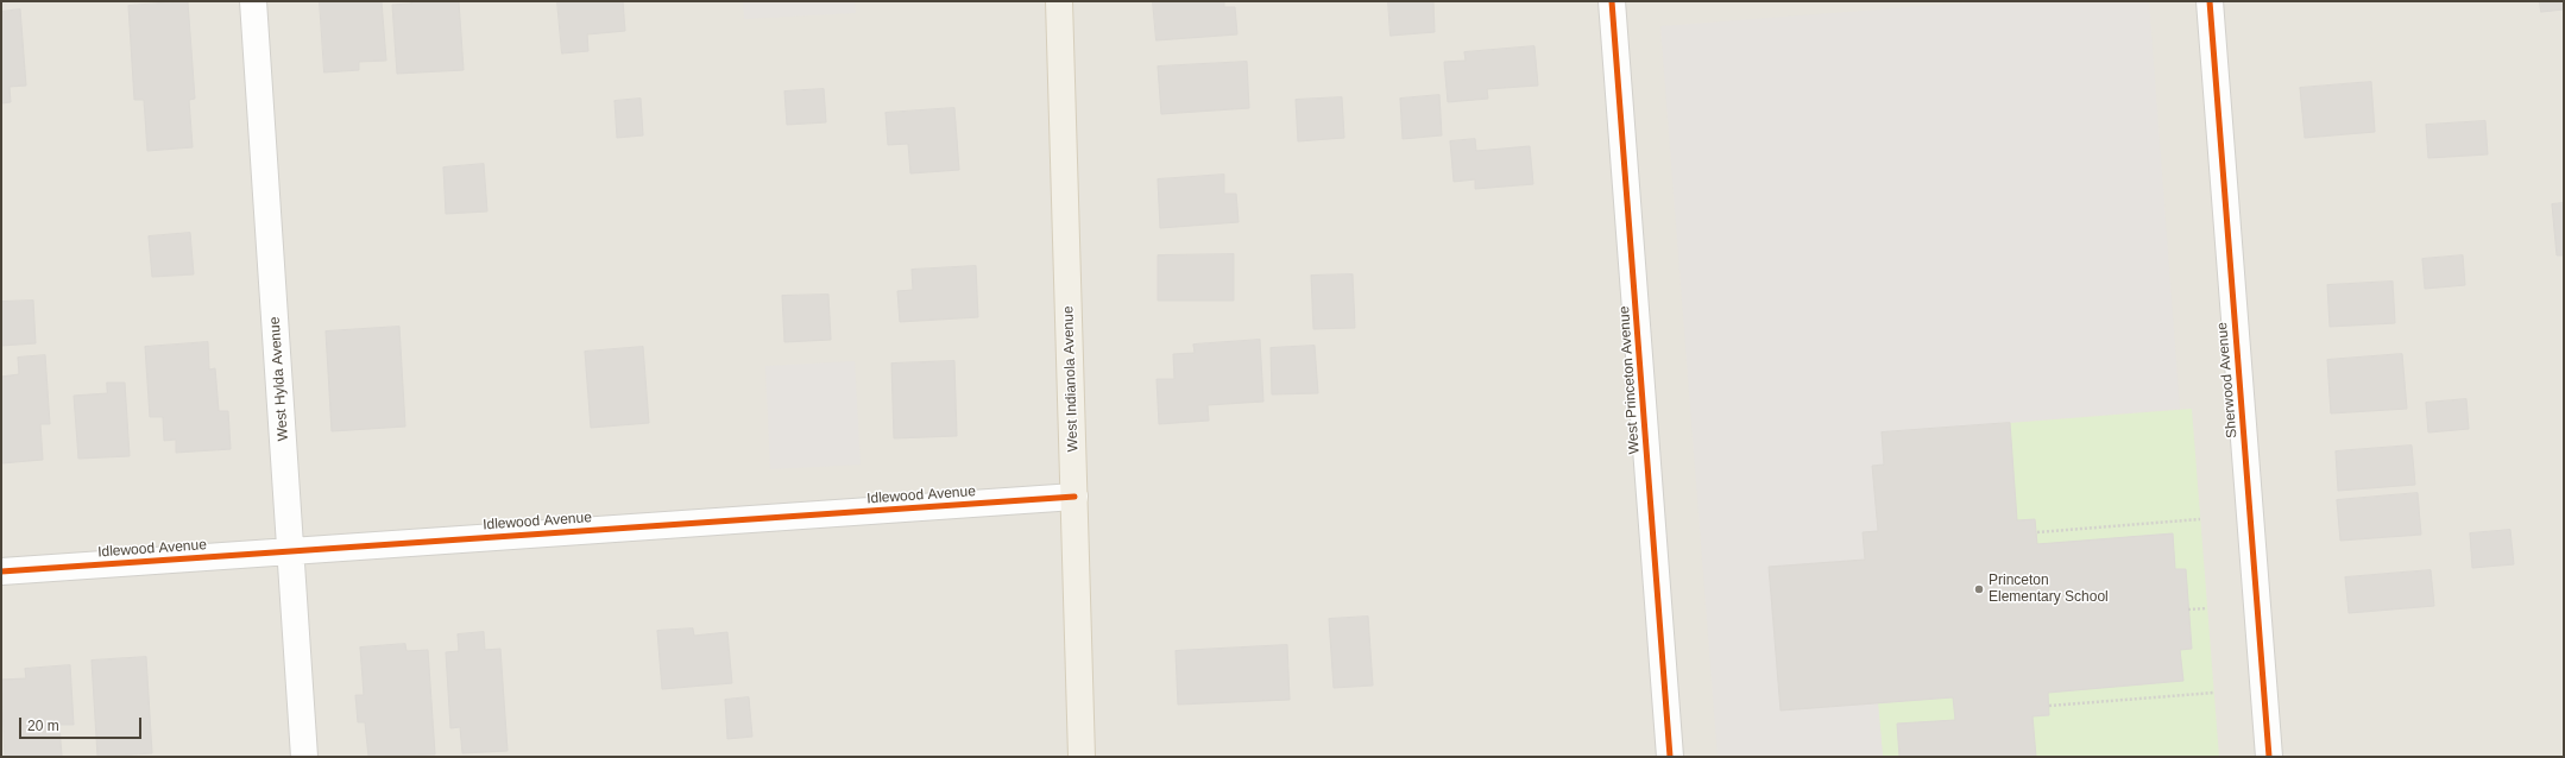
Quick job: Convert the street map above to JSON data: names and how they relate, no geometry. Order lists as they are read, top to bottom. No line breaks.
{"streets":{"main road":["West Indianola Avenue"],"street":["West Hylda Avenue","West Princeton Avenue","Sherwood Avenue","Idlewood Avenue"]},"crossings":[["West Hylda Avenue","Idlewood Avenue"],["West Indianola Avenue","Idlewood Avenue"]],"places":["Princeton Elementary School"],"scale_bar":"20 m"}
